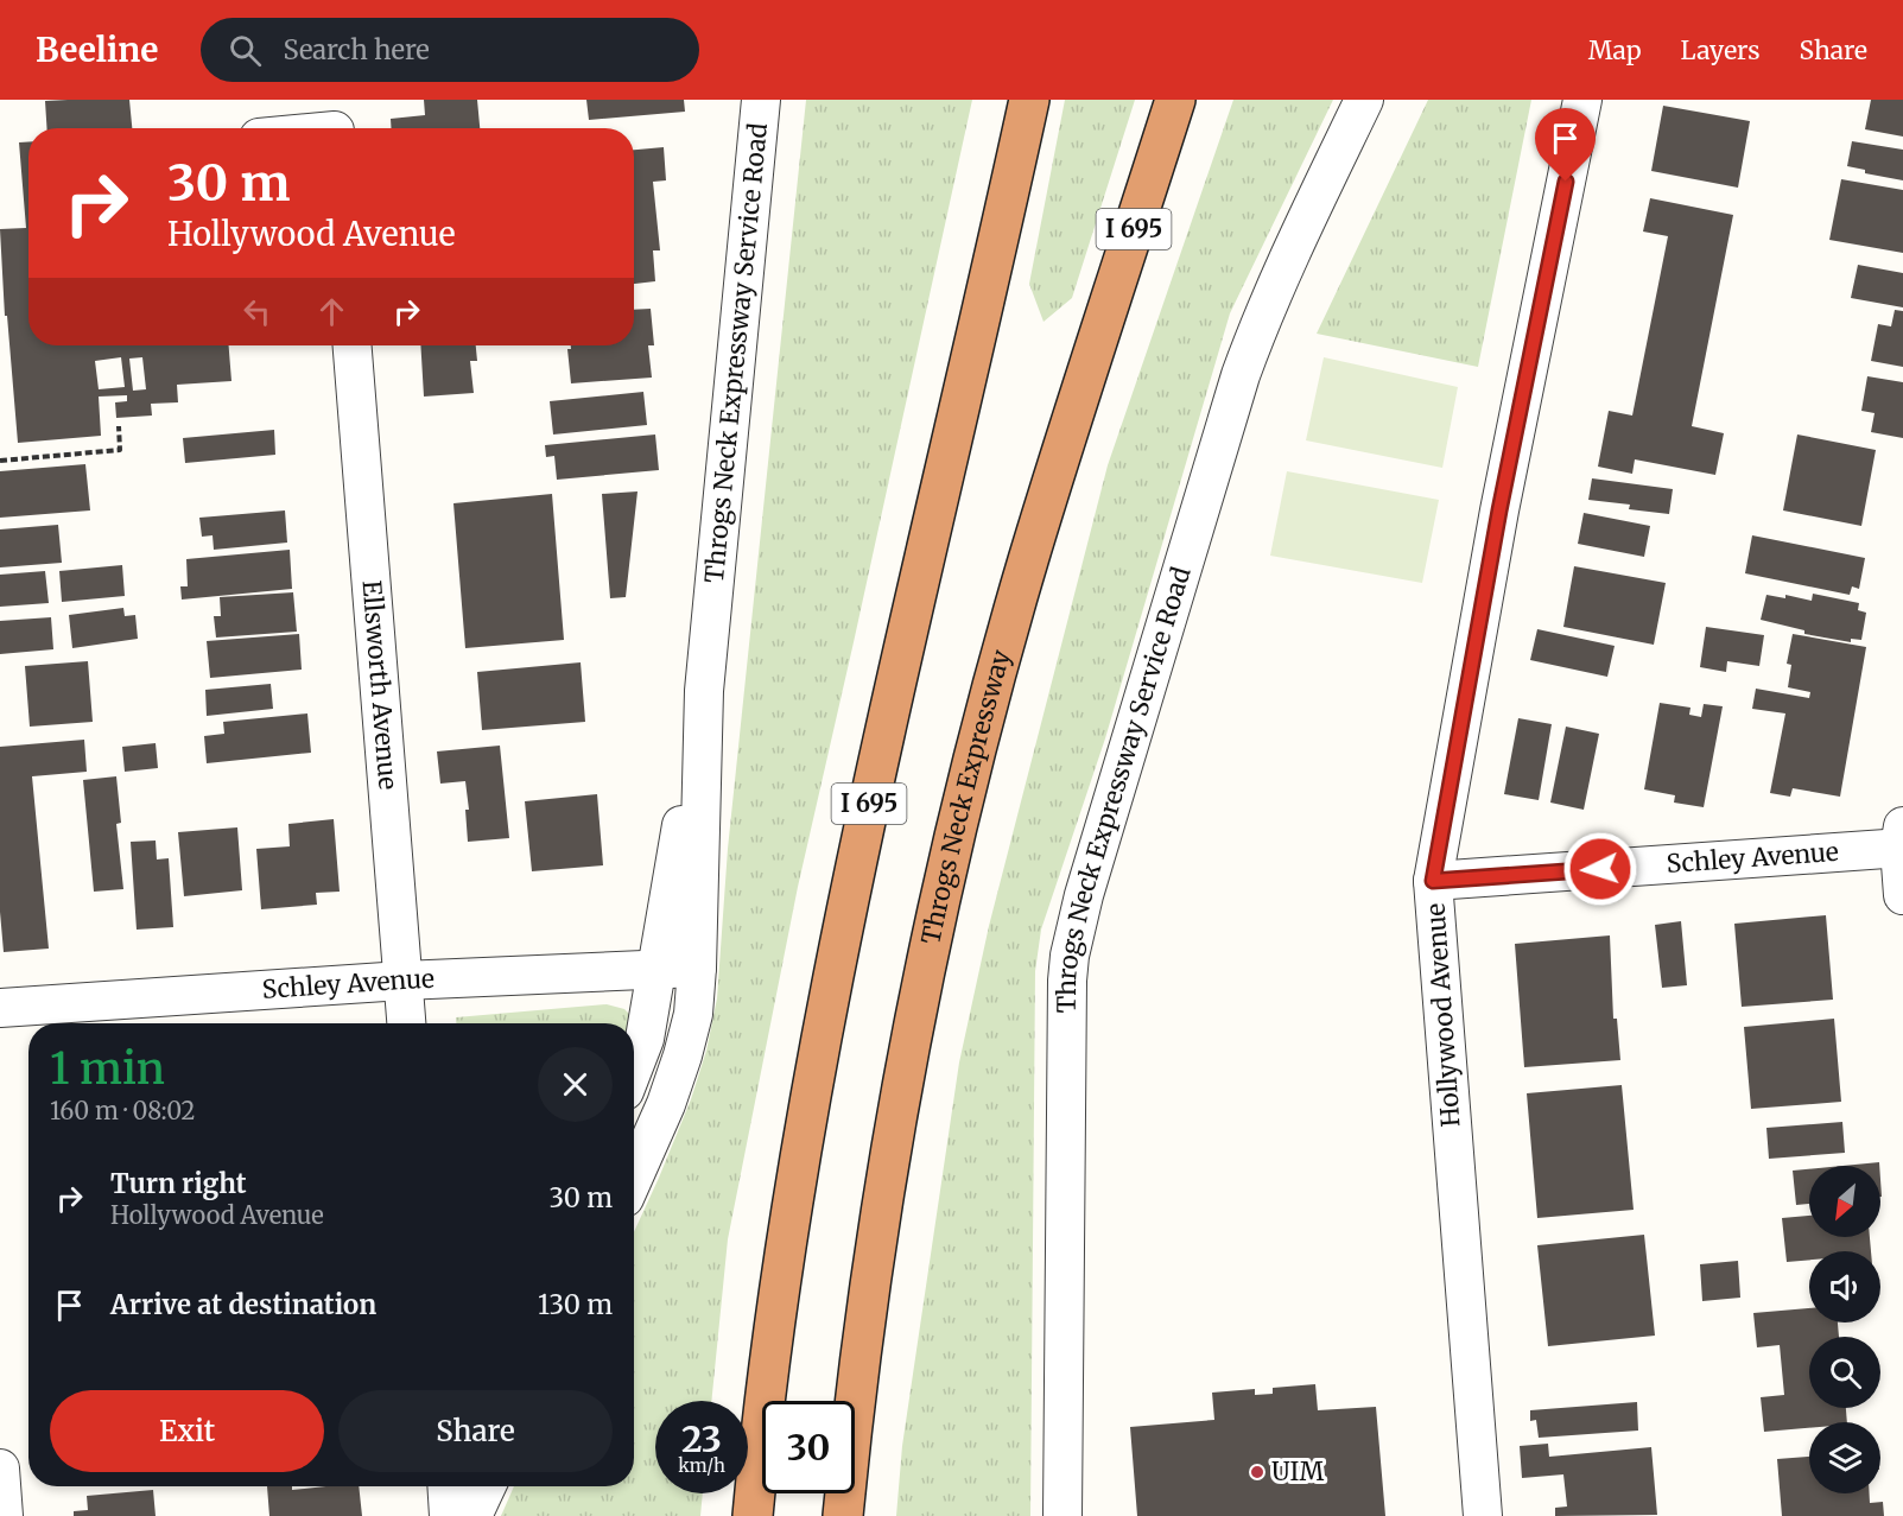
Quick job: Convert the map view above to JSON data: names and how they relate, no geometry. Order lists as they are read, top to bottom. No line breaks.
{"streets":{"highway":["I 695","Throgs Neck Expressway"],"street":["Throgs Neck Expressway Service Road","Ellsworth Avenue","Schley Avenue","Hollywood Avenue"]},"crossings":[["Throgs Neck Expressway Service Road","Schley Avenue"],["Ellsworth Avenue","Schley Avenue"],["Schley Avenue","Hollywood Avenue"]],"places":["UIM"],"north":"bottom left","page":{"header":"Beeline","search":"Search here","nav":["Map","Layers","Share"],"turn":["30 m","Hollywood Avenue"],"heading":["1 min","160 m · 08:02"],"list":[{"name":"Turn right","note":"Hollywood Avenue","value":"30 m"},{"name":"Arrive at destination","value":"130 m"}],"buttons":["Exit","Share"],"speed":"23 km/h","limit":"30"}}
